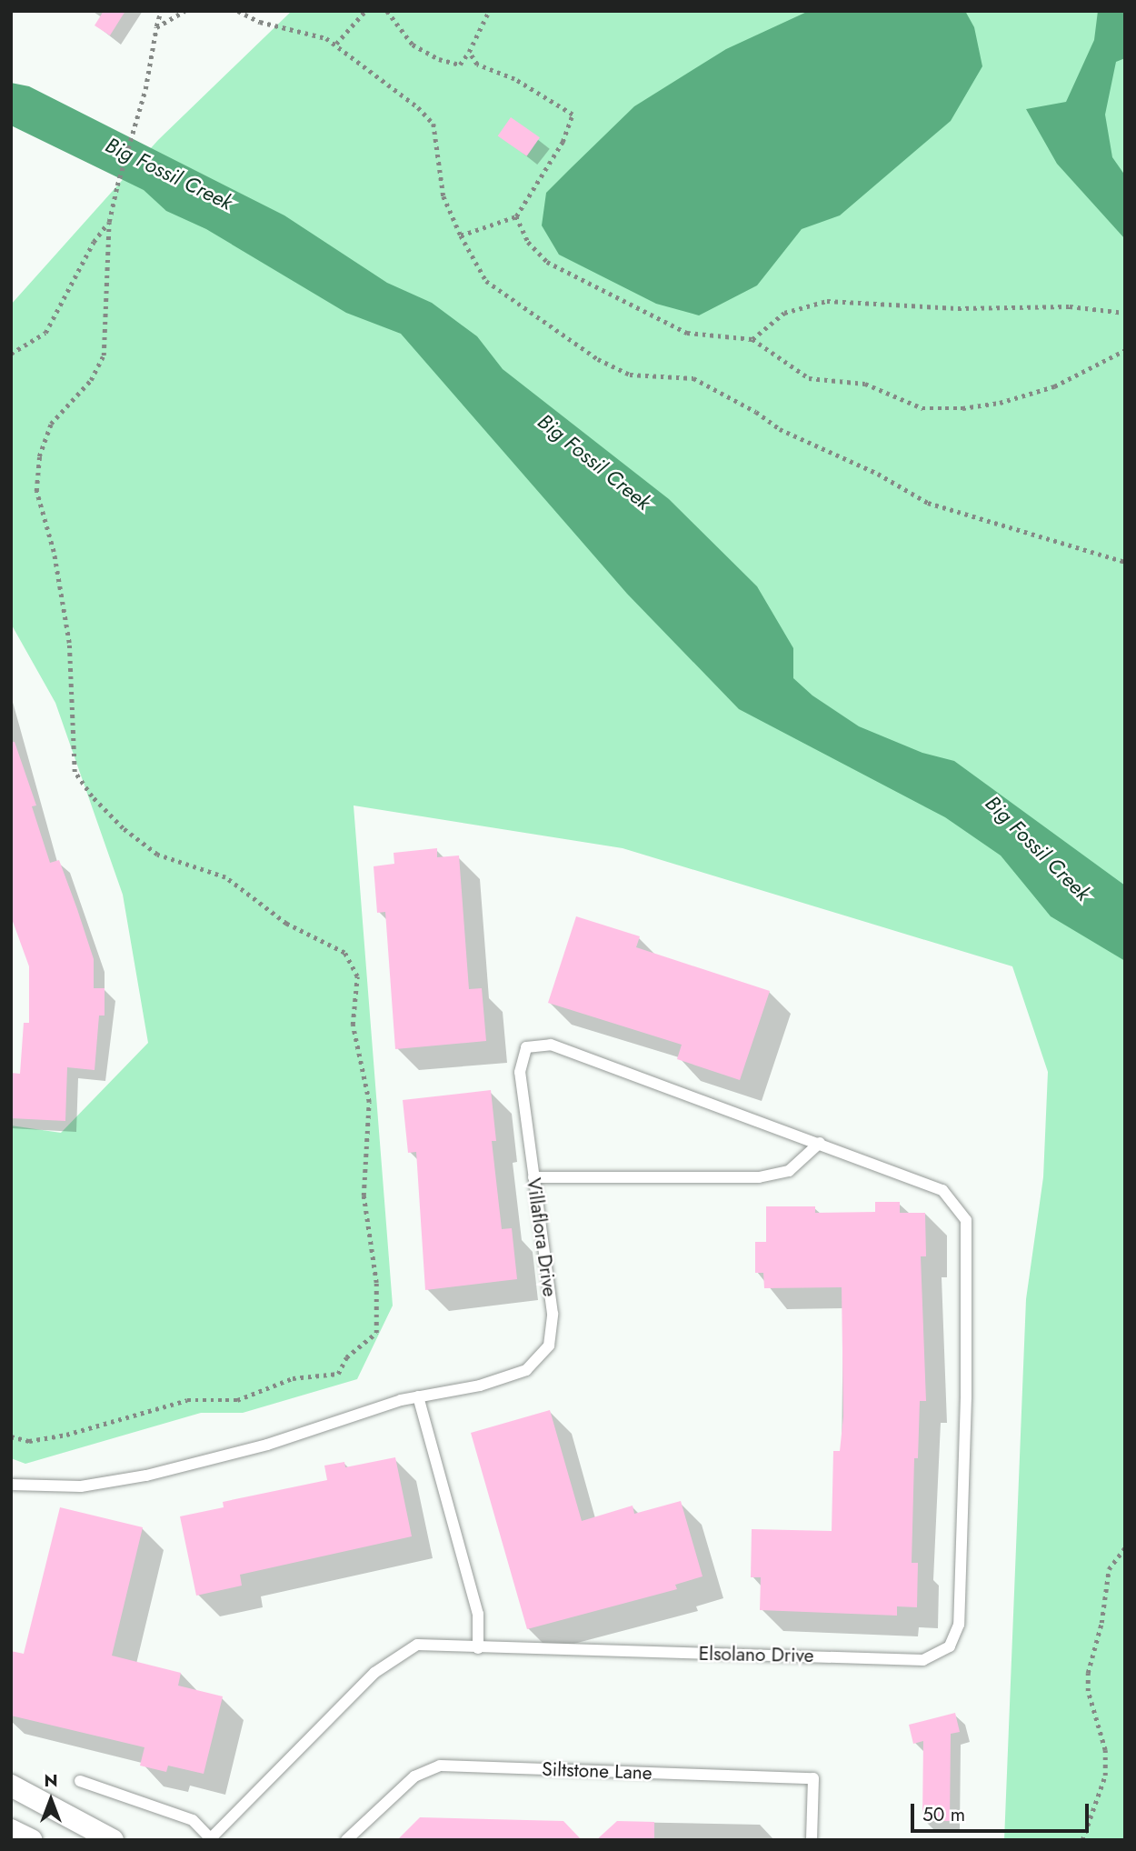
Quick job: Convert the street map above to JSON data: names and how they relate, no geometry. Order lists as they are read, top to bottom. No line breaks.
{"streets":{"lane":["Villaflora Drive","Elsolano Drive","Siltstone Lane"]},"crossings":[["Villaflora Drive","Elsolano Drive"]],"water":["Big Fossil Creek"],"scale_bar":"50 m","north":"top"}
